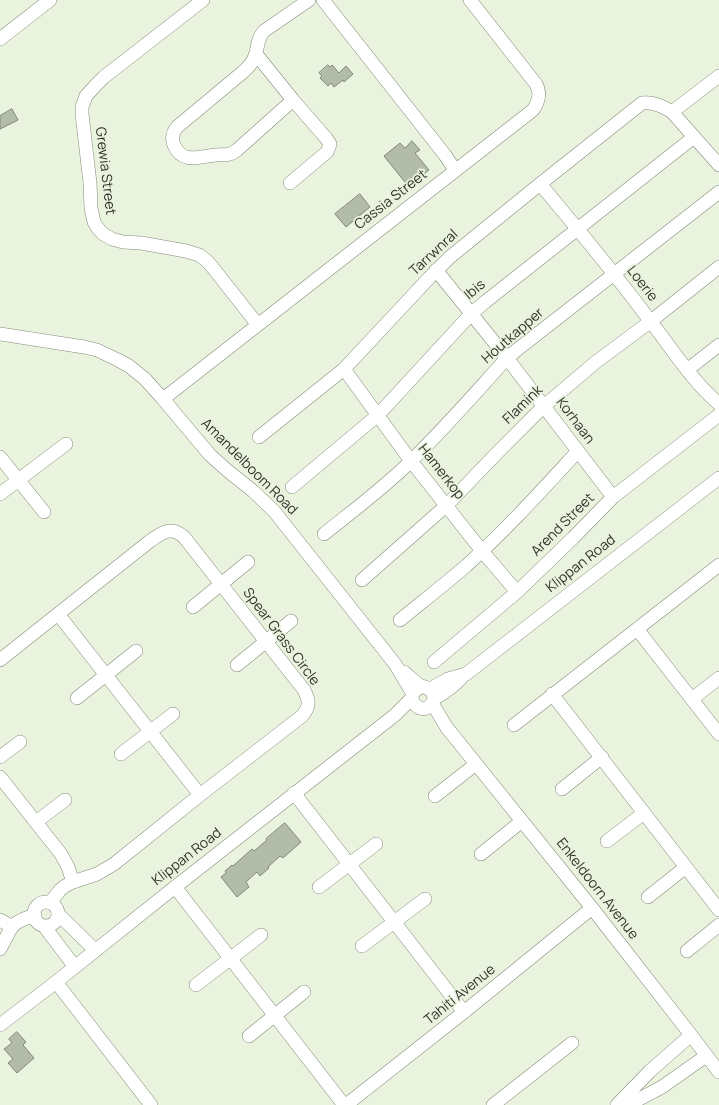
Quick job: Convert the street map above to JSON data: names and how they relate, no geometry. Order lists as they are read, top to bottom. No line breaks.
{"streets":{"street":["Grewia Street","Cassia Street","Tarrwnral","Loerie","Ibis","Houtkapper","Flamink","Korhaan","Amandelboom Road","Hamerkop","Arend Street","Klippan Road","Spear Grass Circle","Enkeldoorn Avenue","Tahiti Avenue"]},"crossings":[["Grewia Street","Cassia Street"],["Cassia Street","Amandelboom Road"],["Tarrwnral","Loerie"],["Tarrwnral","Korhaan"],["Tarrwnral","Hamerkop"],["Loerie","Ibis"],["Loerie","Houtkapper"],["Loerie","Flamink"],["Ibis","Korhaan"],["Ibis","Hamerkop"],["Houtkapper","Korhaan"],["Houtkapper","Hamerkop"],["Flamink","Korhaan"],["Flamink","Hamerkop"],["Korhaan","Arend Street"],["Amandelboom Road","Klippan Road"],["Amandelboom Road","Enkeldoorn Avenue"],["Hamerkop","Arend Street"],["Klippan Road","Enkeldoorn Avenue"],["Enkeldoorn Avenue","Tahiti Avenue"]]}
